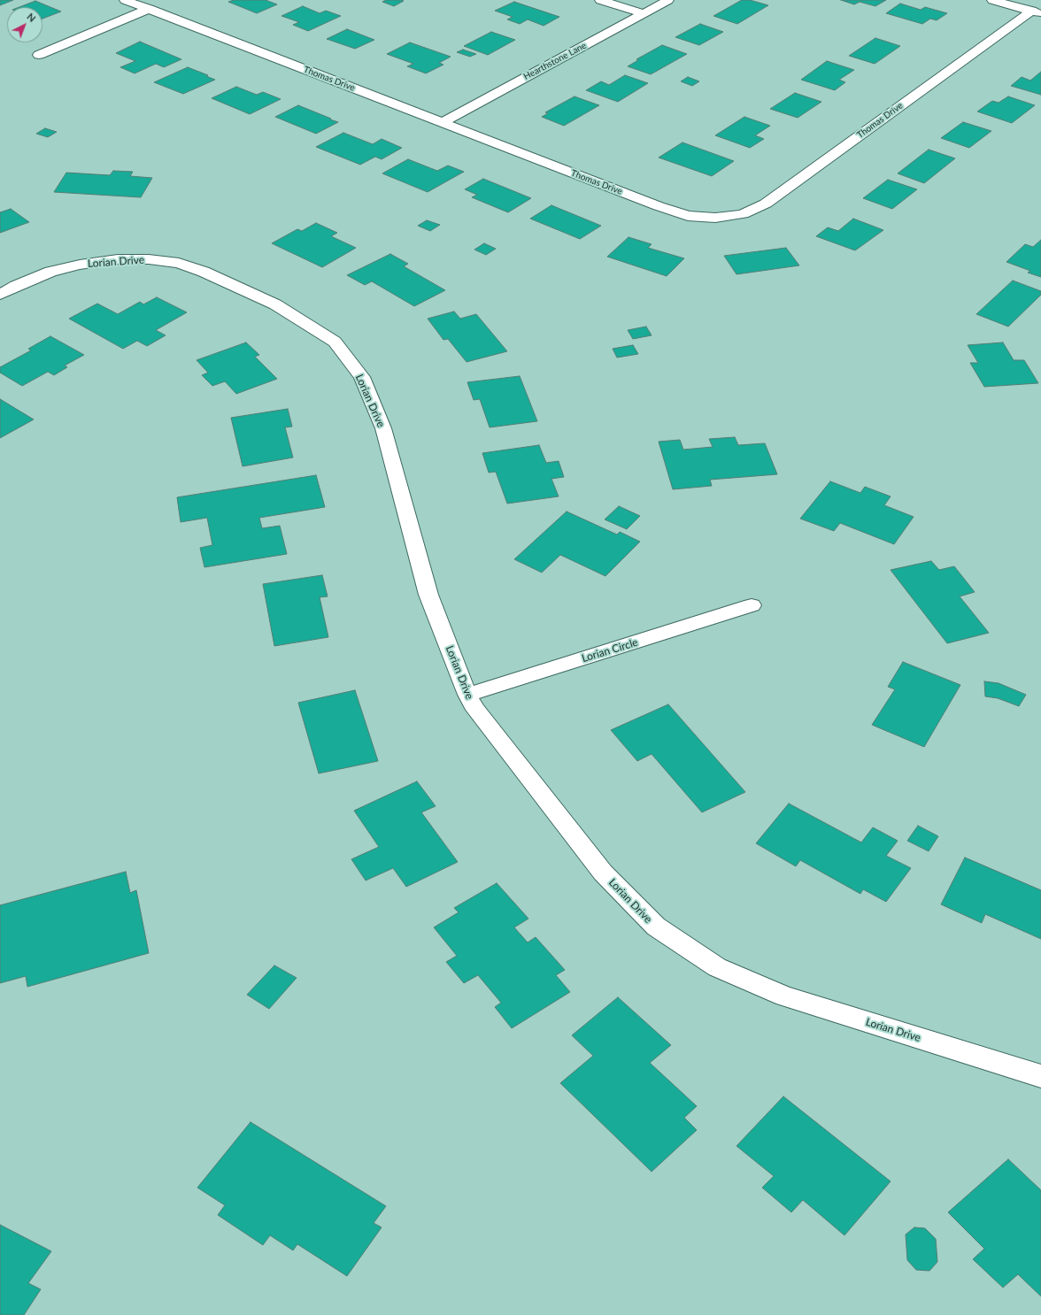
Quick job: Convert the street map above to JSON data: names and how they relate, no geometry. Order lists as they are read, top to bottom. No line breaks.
{"streets":{"street":["Hearthstone Lane","Thomas Drive","Lorian Drive","Lorian Circle"]},"crossings":[["Hearthstone Lane","Thomas Drive"],["Lorian Drive","Lorian Circle"]],"north":"top right"}
